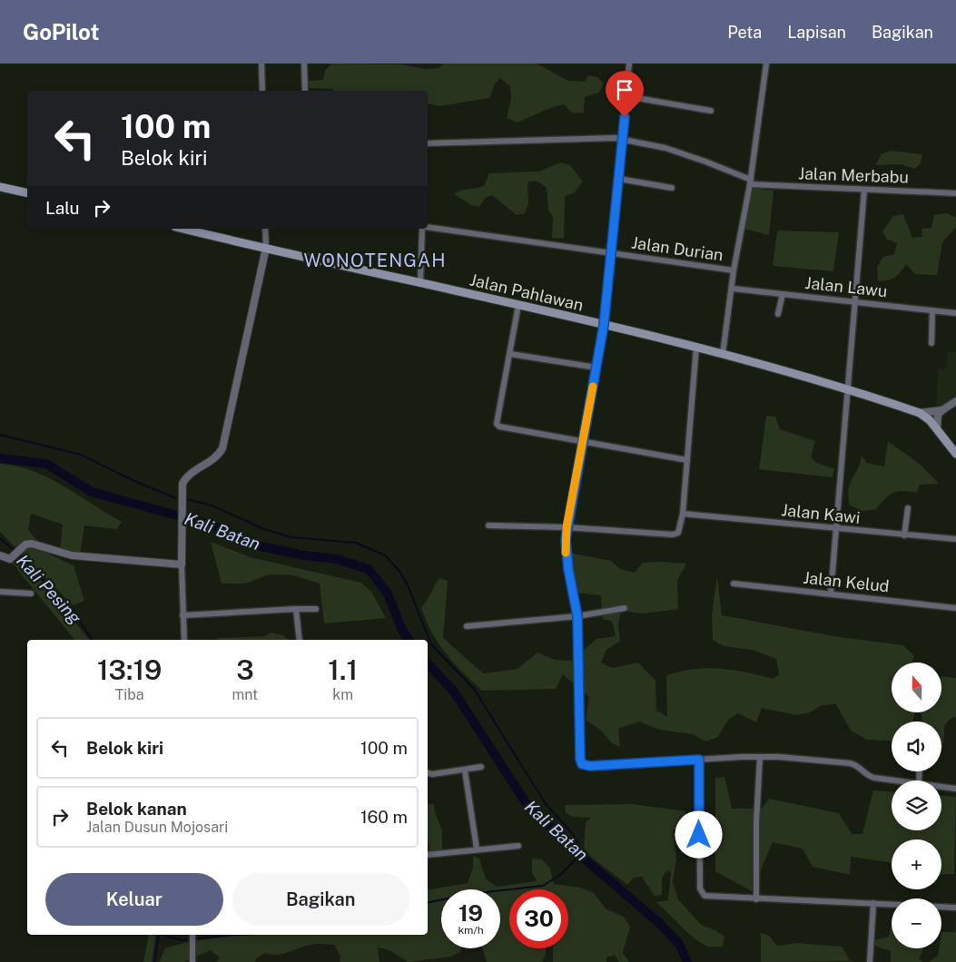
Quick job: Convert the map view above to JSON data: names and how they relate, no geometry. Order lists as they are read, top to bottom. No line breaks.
{"streets":{"main road":["Jalan Pahlawan"],"street":["Jalan Merbabu","Jalan Durian","Jalan Lawu","Jalan Kawi","Jalan Kelud"]},"crossings":[["Jalan Durian","Jalan Lawu"],["Jalan Durian","Jalan Pahlawan"]],"districts":["WONOTENGAH"],"water":["Kali Batan","Kali Pesing"],"north":"top","page":{"header":"GoPilot","nav":["Peta","Lapisan","Bagikan"],"turn":["100 m","Belok kiri"],"then":"Lalu","eta":["13:19","Tiba","3","mnt","1.1","km"],"map_buttons":["+","−"],"list":[{"name":"Belok kiri","value":"100 m"},{"name":"Belok kanan","note":"Jalan Dusun Mojosari","value":"160 m"}],"buttons":["Keluar","Bagikan"],"speed":"19 km/h","limit":"30"}}
